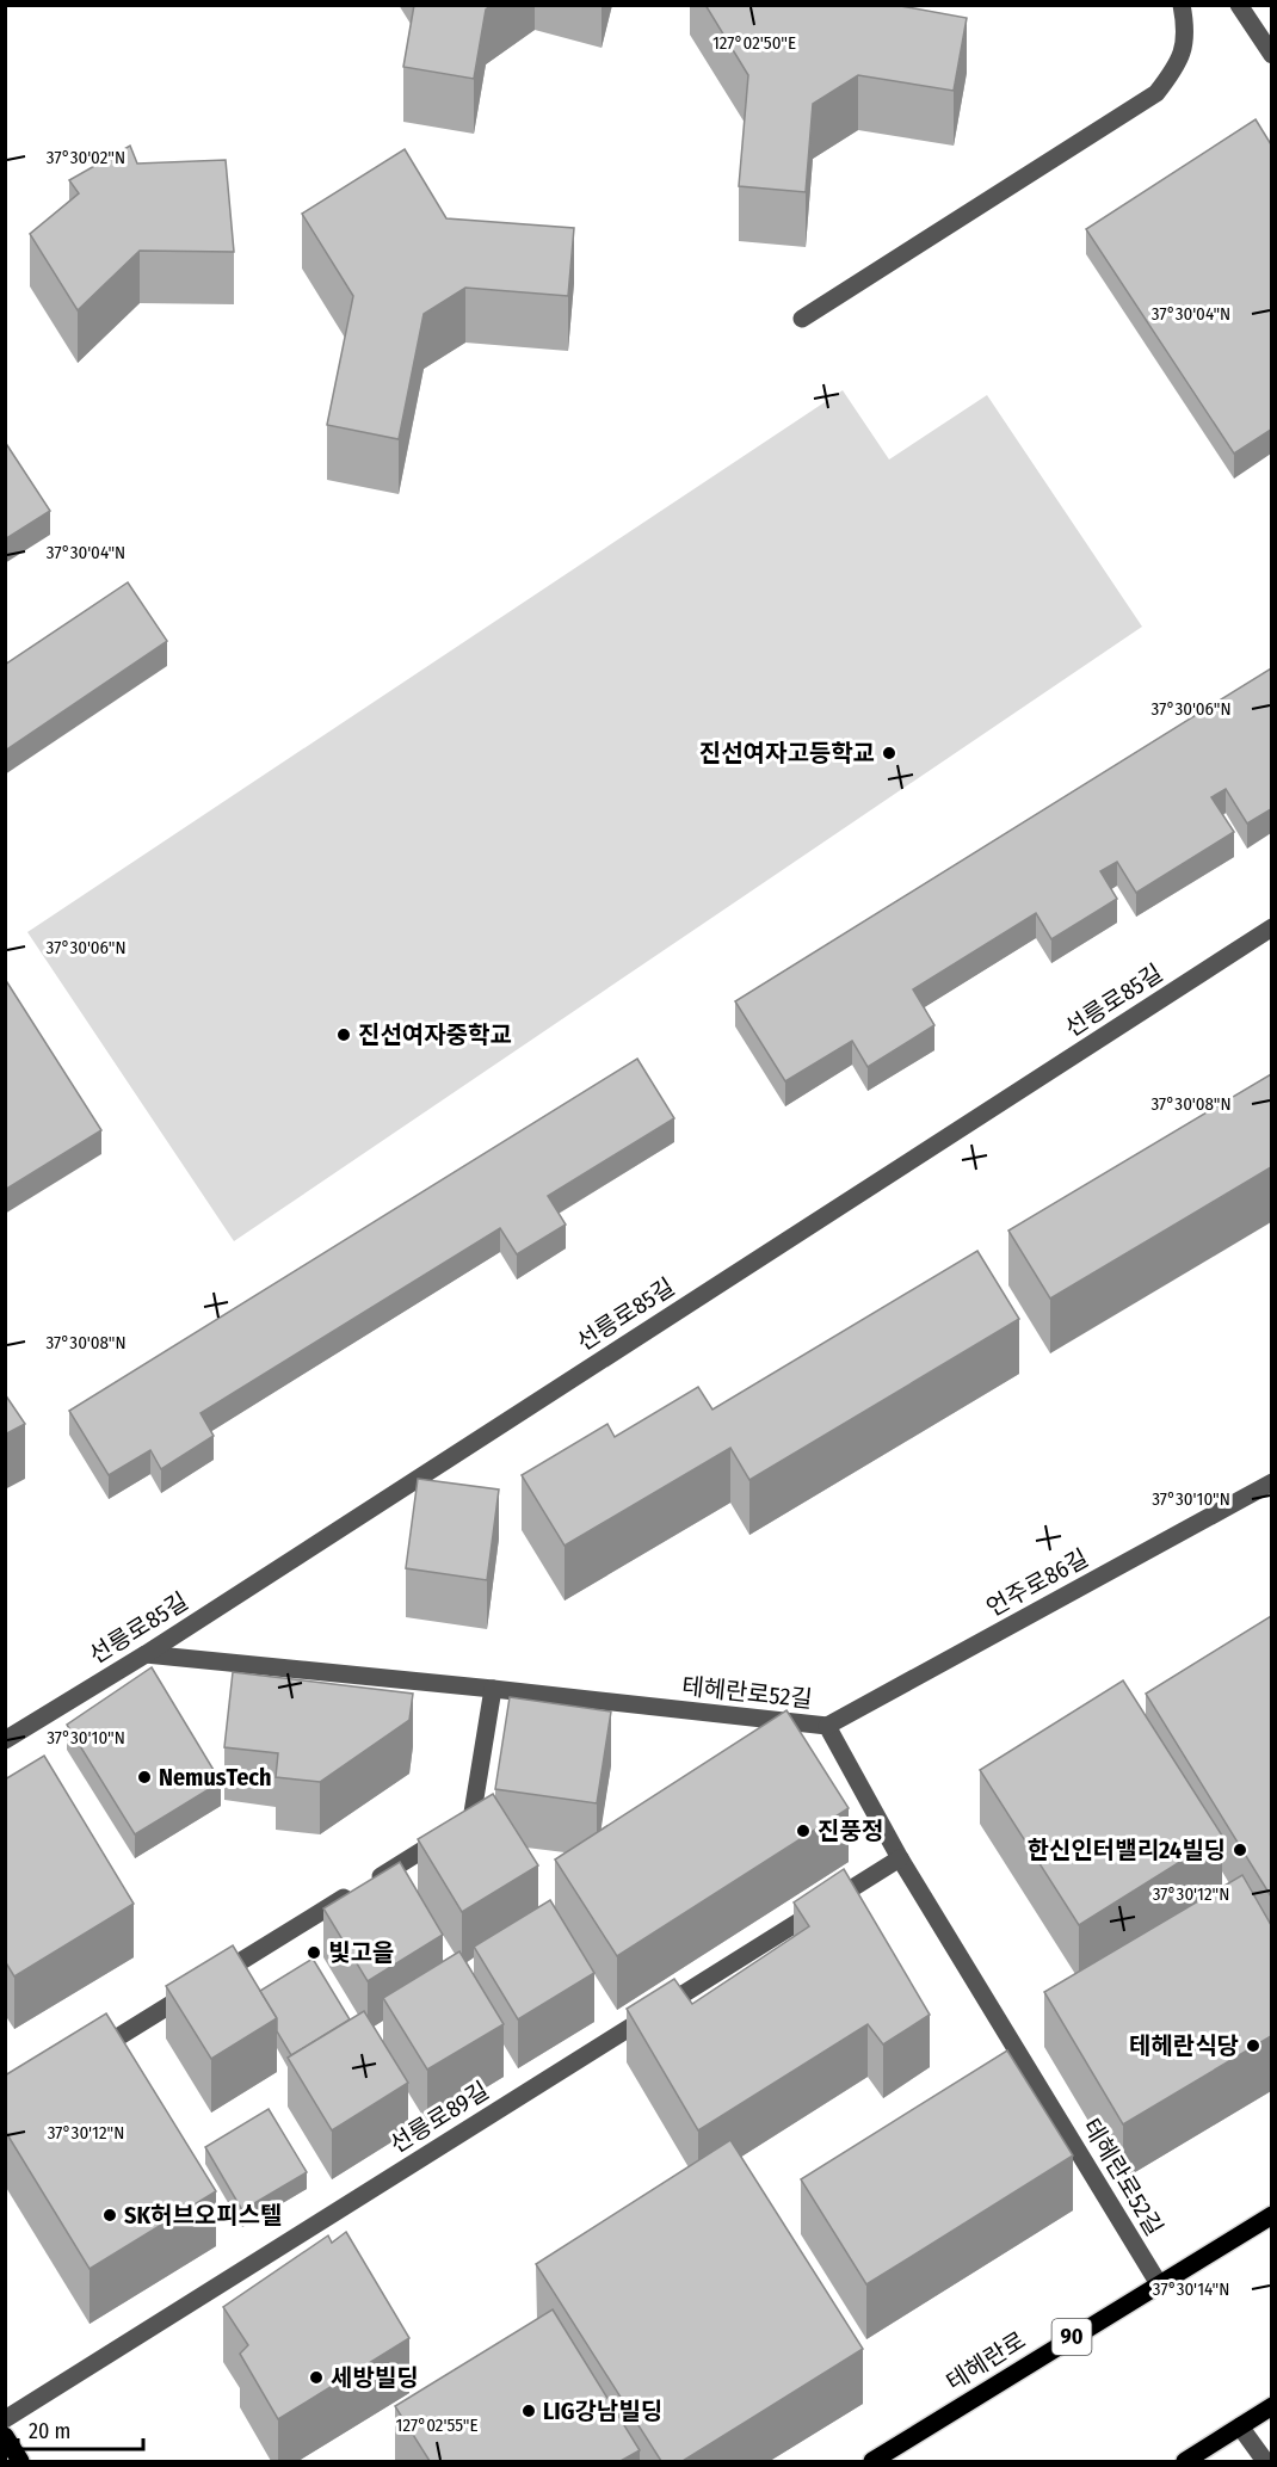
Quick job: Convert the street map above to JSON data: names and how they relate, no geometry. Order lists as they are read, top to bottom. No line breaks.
{"streets":{"main road":["90","테헤란로"],"street":["선릉로85길","언주로86길","테헤란로52길","선릉로89길"]},"crossings":[["선릉로85길","테헤란로52길"],["언주로86길","테헤란로52길"],["테헤란로52길","선릉로89길"],["테헤란로52길","테헤란로"]],"places":["진선여자고등학교","진선여자중학교","NemusTech","진풍정","한신인터밸리24빌딩","빛고을","테헤란식당","SK허브오피스텔","세방빌딩","LIG강남빌딩"],"scale_bar":"20 m","coordinates":["127°02'50\"E","37°30'02\"N","37°30'04\"N","37°30'06\"N","37°30'08\"N","37°30'10\"N","37°30'12\"N","37°30'14\"N","127°02'55\"E"]}
